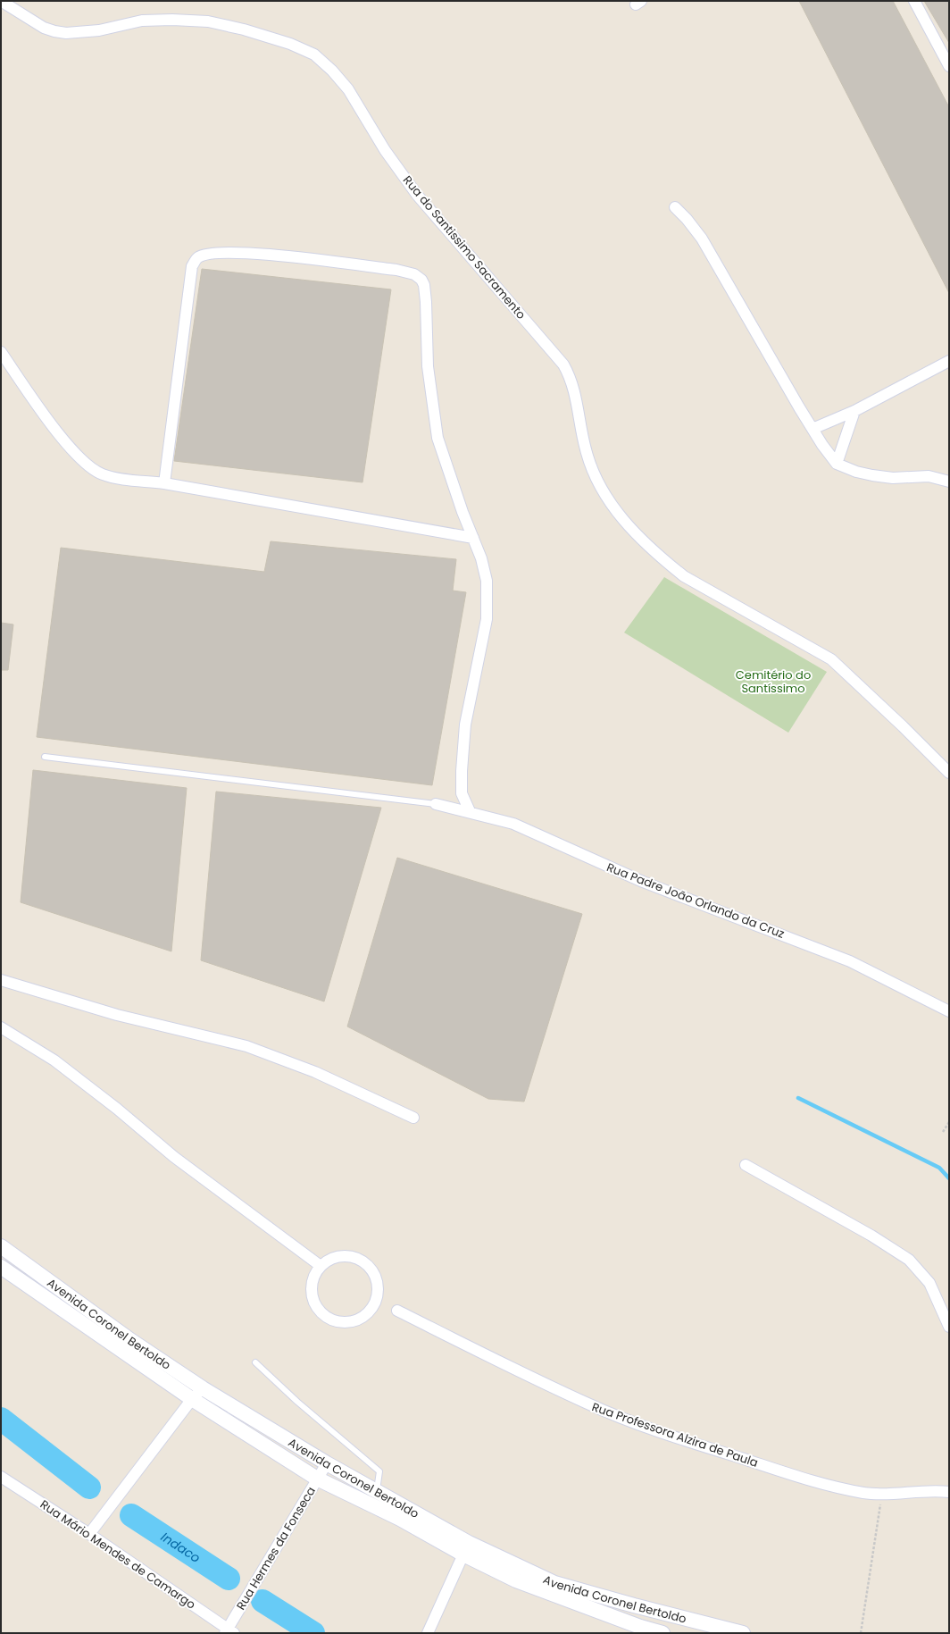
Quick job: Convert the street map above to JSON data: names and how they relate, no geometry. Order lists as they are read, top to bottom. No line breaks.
{"streets":{"street":["Rua do Santissimo Sacramento","Rua Padre João Orlando da Cruz","Avenida Coronel Bertoldo","Rua Professora Alzira de Paula","Rua Hermes da Fonseca","Rua Mário Mendes de Camargo"]},"crossings":[["Avenida Coronel Bertoldo","Rua Hermes da Fonseca"],["Rua Hermes da Fonseca","Rua Mário Mendes de Camargo"]],"water":["Indaco"],"parks":["Cemitério do Santíssimo"]}
